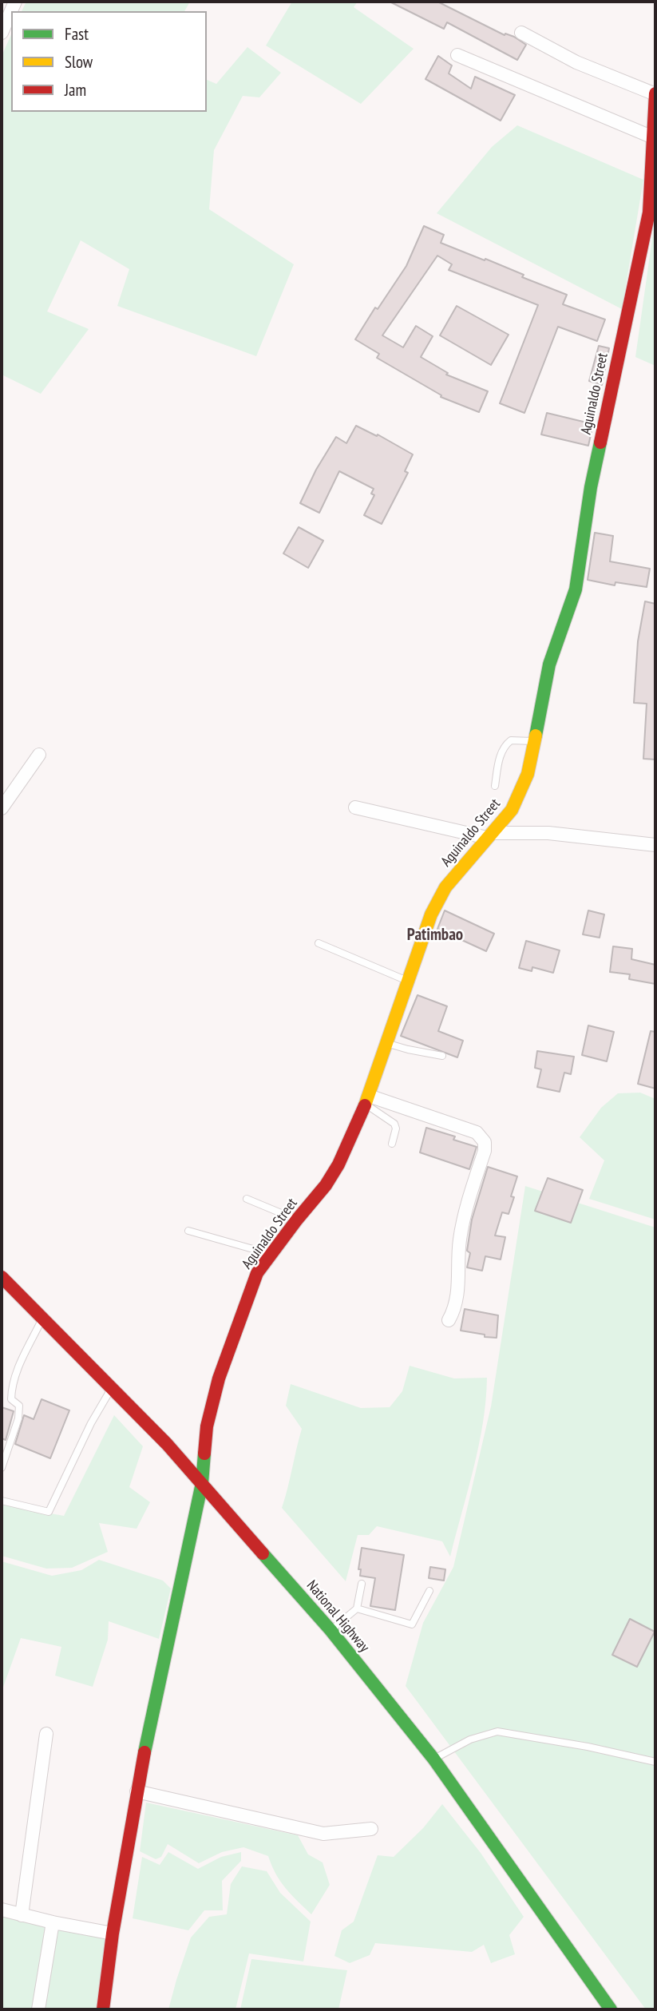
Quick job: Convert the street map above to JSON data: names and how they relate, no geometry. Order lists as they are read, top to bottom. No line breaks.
{"streets":{"street":["Aguinaldo Street","National Highway"]},"crossings":[["Aguinaldo Street","National Highway"]],"districts":["Patimbao"],"legend":["Fast","Slow","Jam"]}
